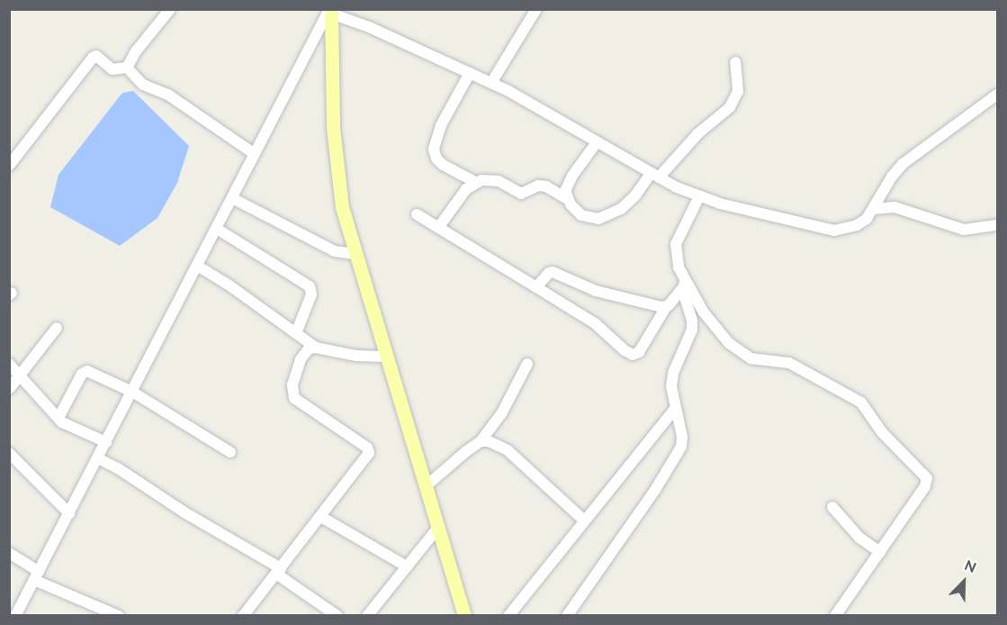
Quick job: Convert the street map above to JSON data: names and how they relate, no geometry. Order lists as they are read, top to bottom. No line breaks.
{"north":"top right"}
